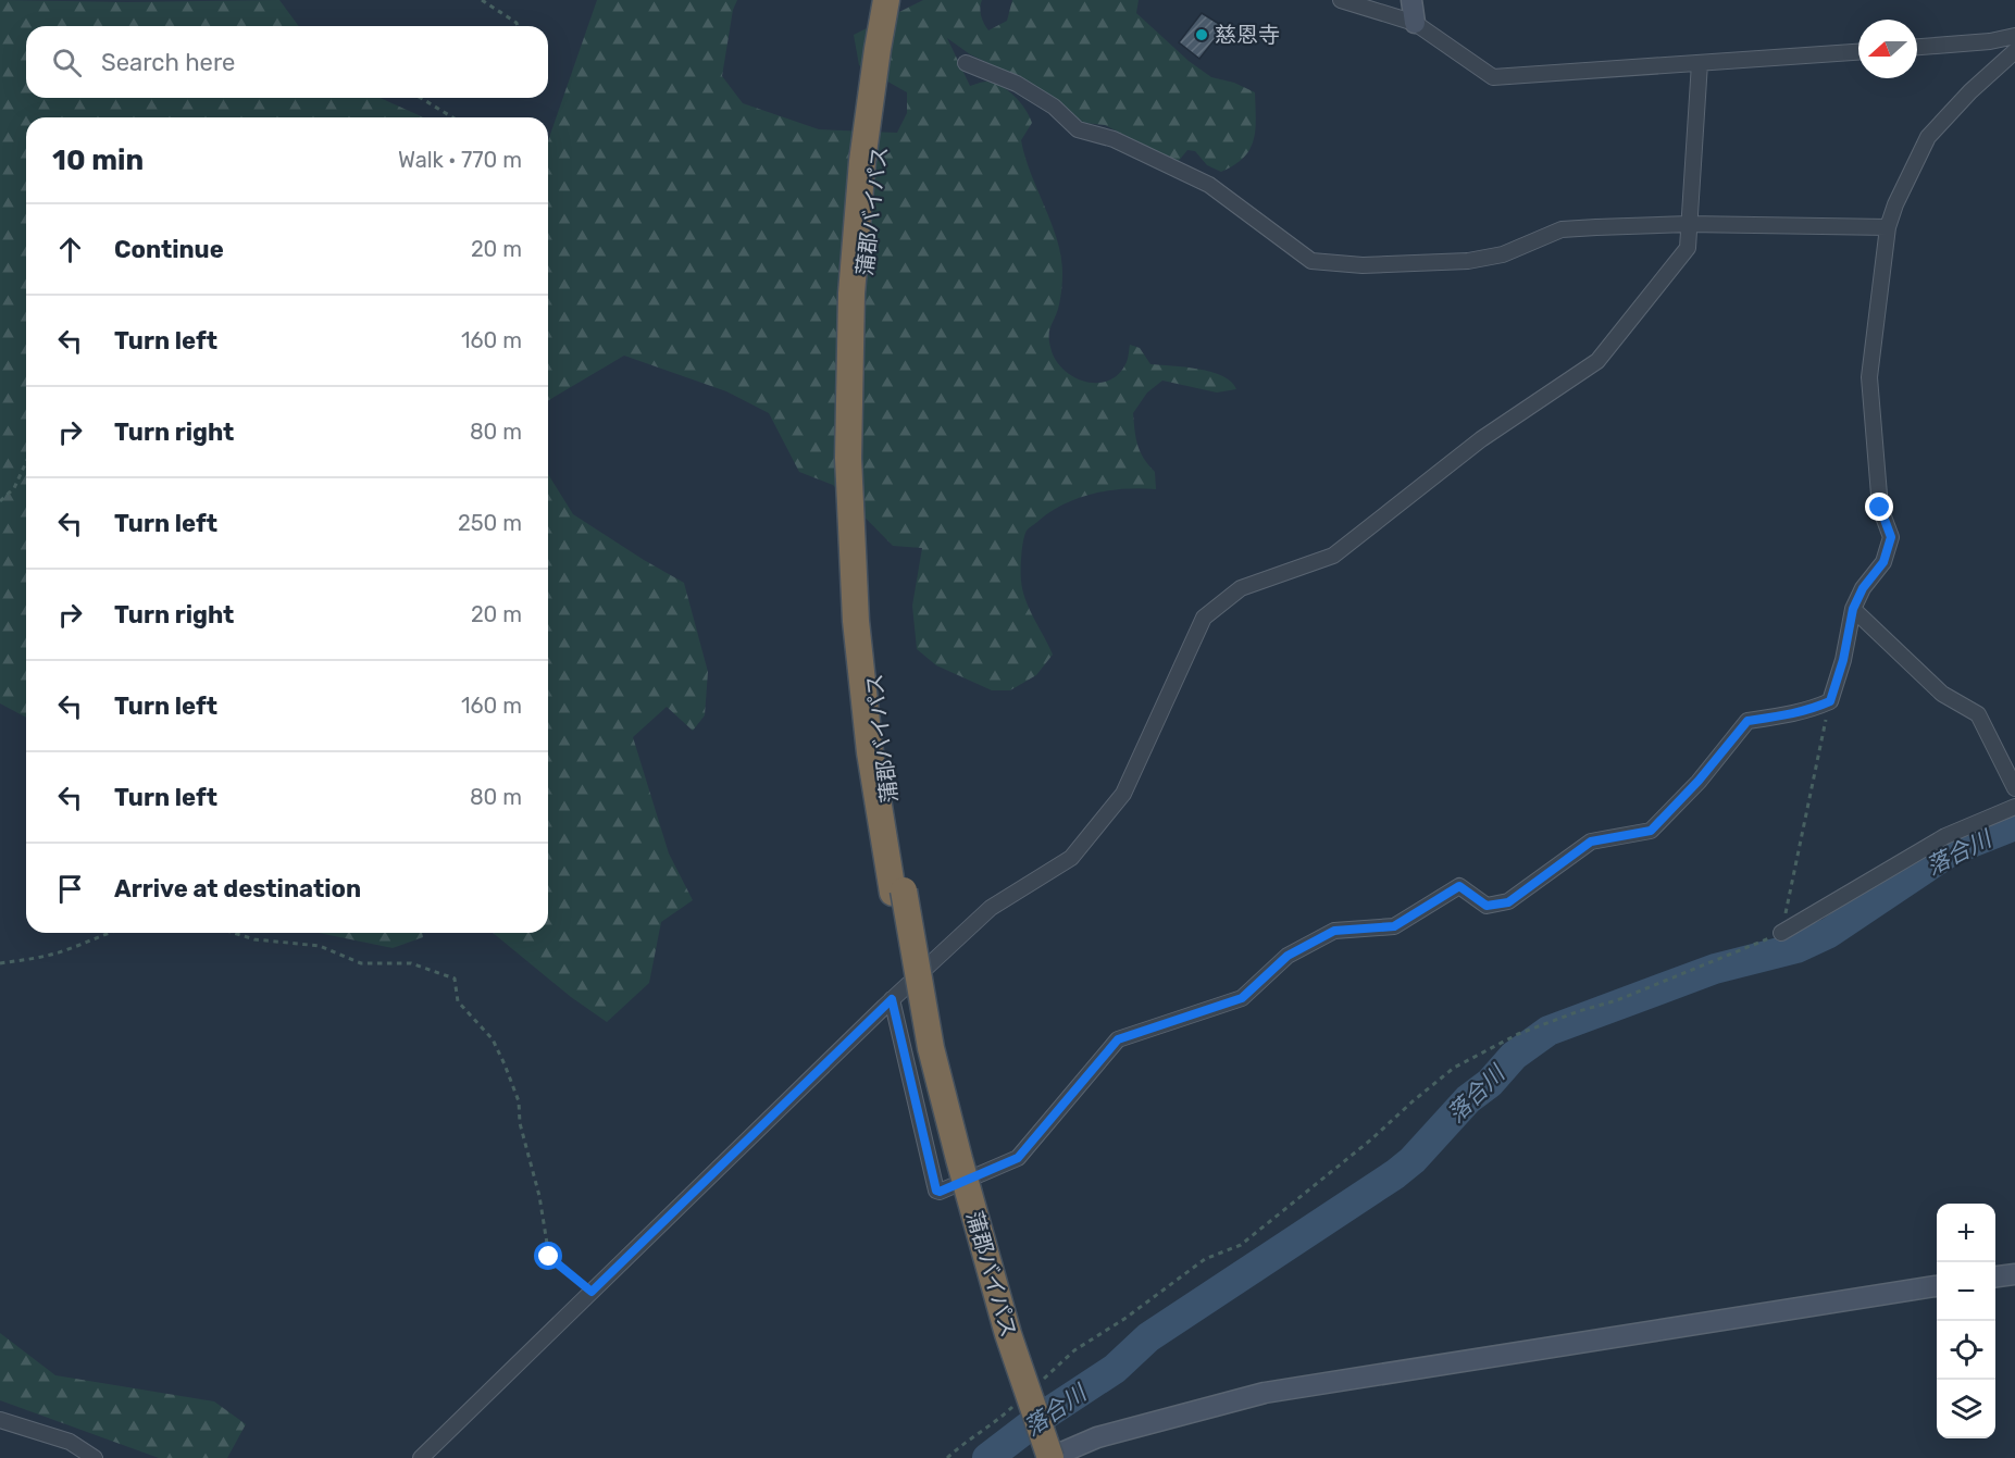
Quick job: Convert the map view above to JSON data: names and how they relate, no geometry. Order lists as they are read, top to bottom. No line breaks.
{"streets":{"highway":["蒲郡バイパス"]},"water":["落合川"],"places":["慈恩寺"],"north":"left","page":{"search":"Search here","heading":["10 min","Walk · 770 m"],"list":[["Continue","20 m"],["Turn left","160 m"],["Turn right","80 m"],["Turn left","250 m"],["Turn right","20 m"],["Turn left","160 m"],["Turn left","80 m"],"Arrive at destination"],"map_buttons":["+","−"]}}
